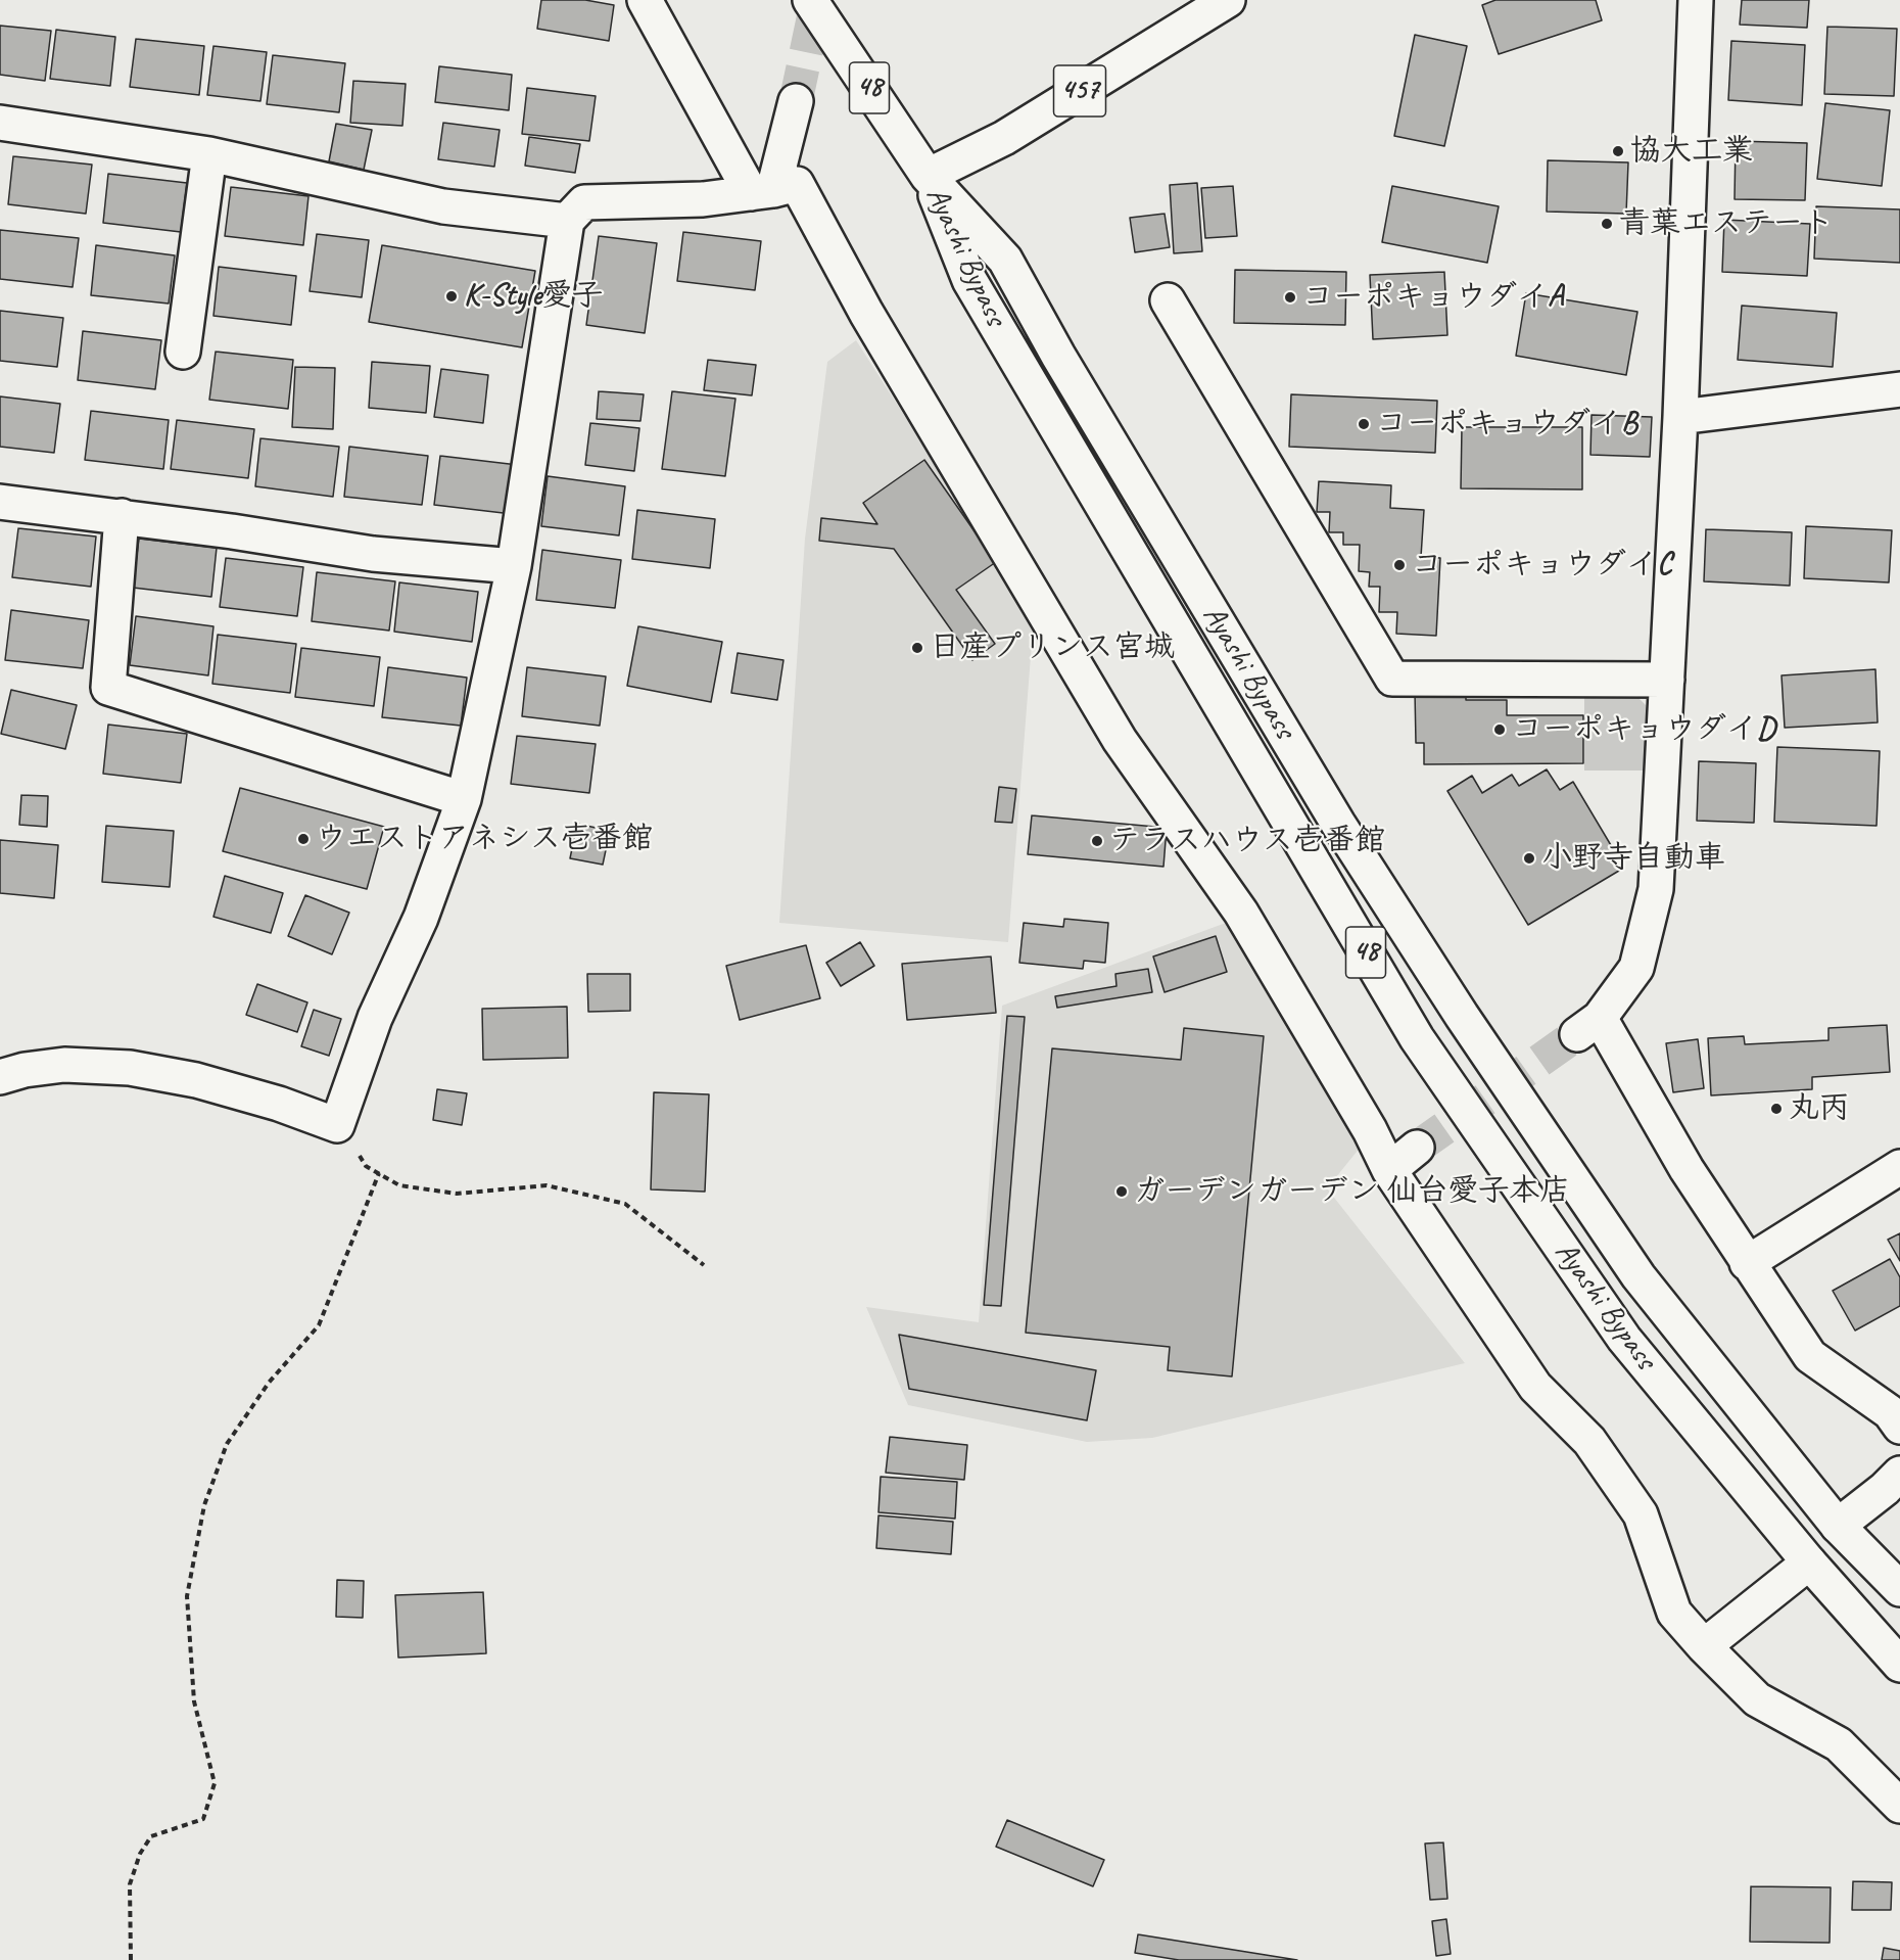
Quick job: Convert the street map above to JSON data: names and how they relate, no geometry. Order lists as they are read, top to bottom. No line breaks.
{"streets":{"main road":["48","457","Ayashi Bypass"]},"crossings":[["48","457"],["48","Ayashi Bypass"],["457","Ayashi Bypass"]],"places":["協大工業","青葉エステート","K-Style愛子","コーポキョウダイA","コーポキョウダイB","コーポキョウダイC","日産プリンス宮城","コーポキョウダイD","ウエストアネシス壱番館","テラスハウス壱番館","小野寺自動車","丸丙","ガーデンガーデン 仙台愛子本店"]}
